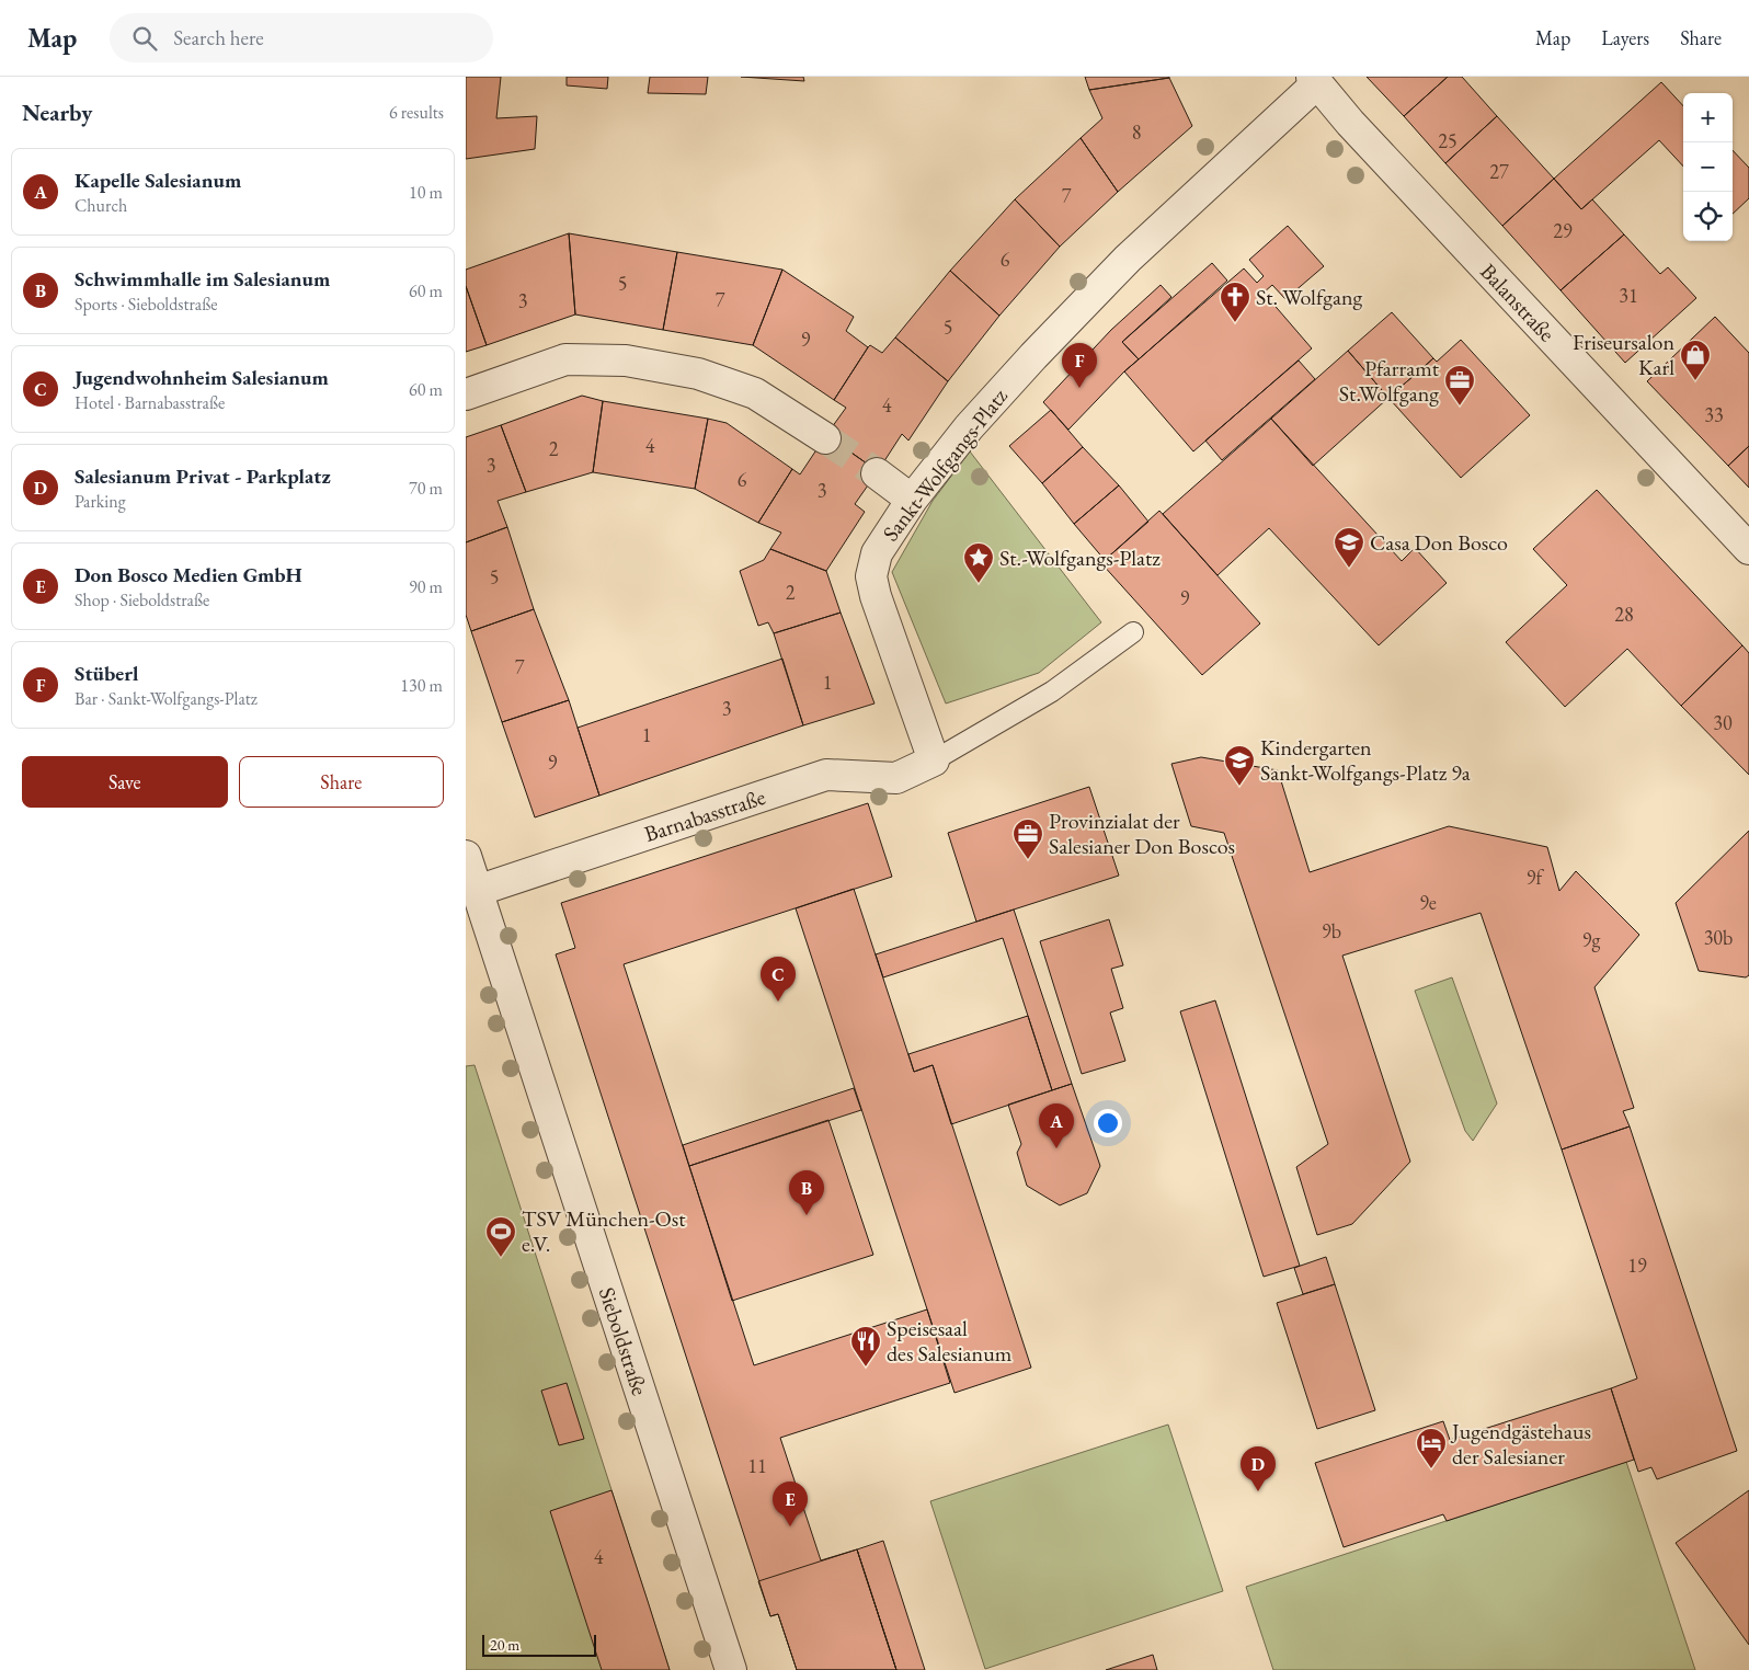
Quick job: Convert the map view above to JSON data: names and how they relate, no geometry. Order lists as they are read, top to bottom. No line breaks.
{"streets":{"street":["Balanstraße","Sankt-Wolfgangs-Platz","Barnabasstraße","Sieboldstraße"]},"crossings":[["Balanstraße","Sankt-Wolfgangs-Platz"],["Sankt-Wolfgangs-Platz","Barnabasstraße"],["Barnabasstraße","Sieboldstraße"]],"places":{"church":["St. Wolfgang"],"shop":["Friseursalon Karl"],"office":["Pfarramt St.Wolfgang","Provinzialat der Salesianer Don Boscos"],"school or university":["Casa Don Bosco","Kindergarten Sankt-Wolfgangs-Platz 9a"],"place":["St.-Wolfgangs-Platz"],"sports":["TSV München-Ost e.V."],"restaurant":["Speisesaal des Salesianum"],"hotel":["Jugendgästehaus der Salesianer"]},"house_numbers":["8","25","27","7","29","6","5","31","7","3","5","9","4","33","4","2","3","6","3","5","2","9","28","7","1","3","30","1","9","9f","9e","9b","30b","9g","19","11","4"],"scale_bar":"20 m","page":{"header":"Map","search":"Search here","nav":["Map","Layers","Share"],"heading":["Nearby","6 results"],"map_buttons":["+","−"],"list":[{"mark":"A","name":"Kapelle Salesianum","note":"Church","value":"10 m"},{"mark":"B","name":"Schwimmhalle im Salesianum","note":"Sports · Sieboldstraße","value":"60 m"},{"mark":"C","name":"Jugendwohnheim Salesianum","note":"Hotel · Barnabasstraße","value":"60 m"},{"mark":"D","name":"Salesianum Privat - Parkplatz","note":"Parking","value":"70 m"},{"mark":"E","name":"Don Bosco Medien GmbH","note":"Shop · Sieboldstraße","value":"90 m"},{"mark":"F","name":"Stüberl","note":"Bar · Sankt-Wolfgangs-Platz","value":"130 m"}],"pins":["F","C","A","B","D","E"],"buttons":["Save","Share"],"scale":"20 m"}}
